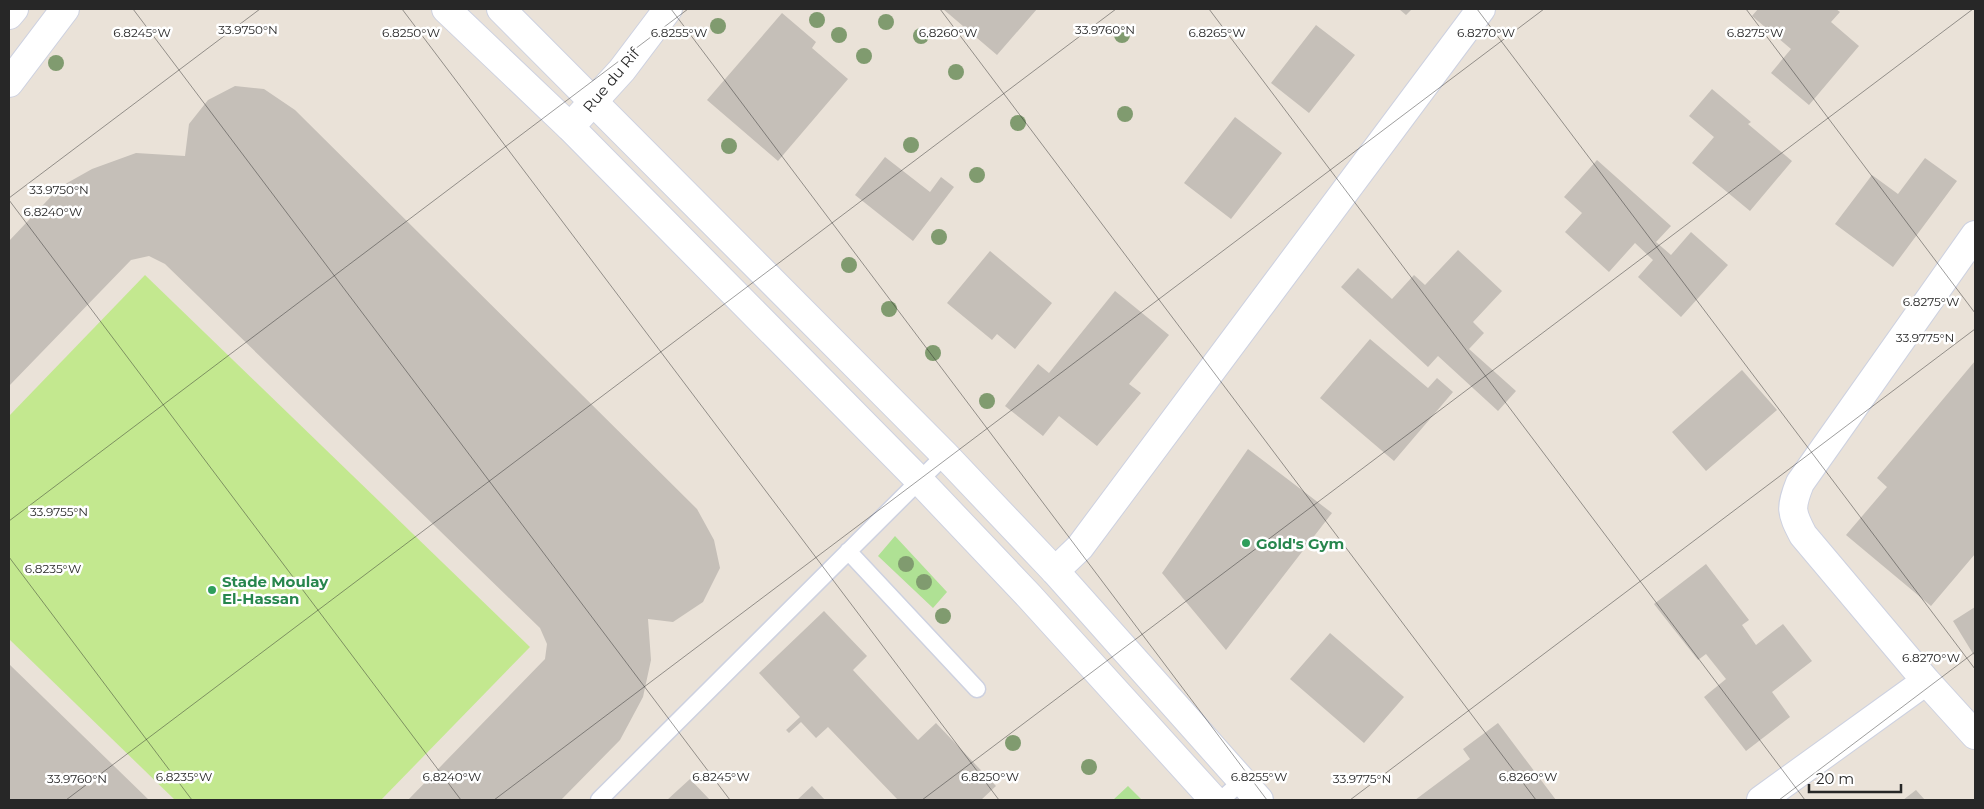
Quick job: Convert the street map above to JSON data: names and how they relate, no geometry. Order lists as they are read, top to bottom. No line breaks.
{"streets":{"main road":["Rue du Rif"]},"places":["Gold's Gym","Stade Moulay El-Hassan"],"scale_bar":"20 m","coordinates":["33.9760°N","33.9750°N","6.8245°W","6.8250°W","6.8255°W","6.8260°W","6.8265°W","6.8275°W","6.8270°W","6.8240°W","33.9775°N","33.9755°N","6.8235°W"]}
